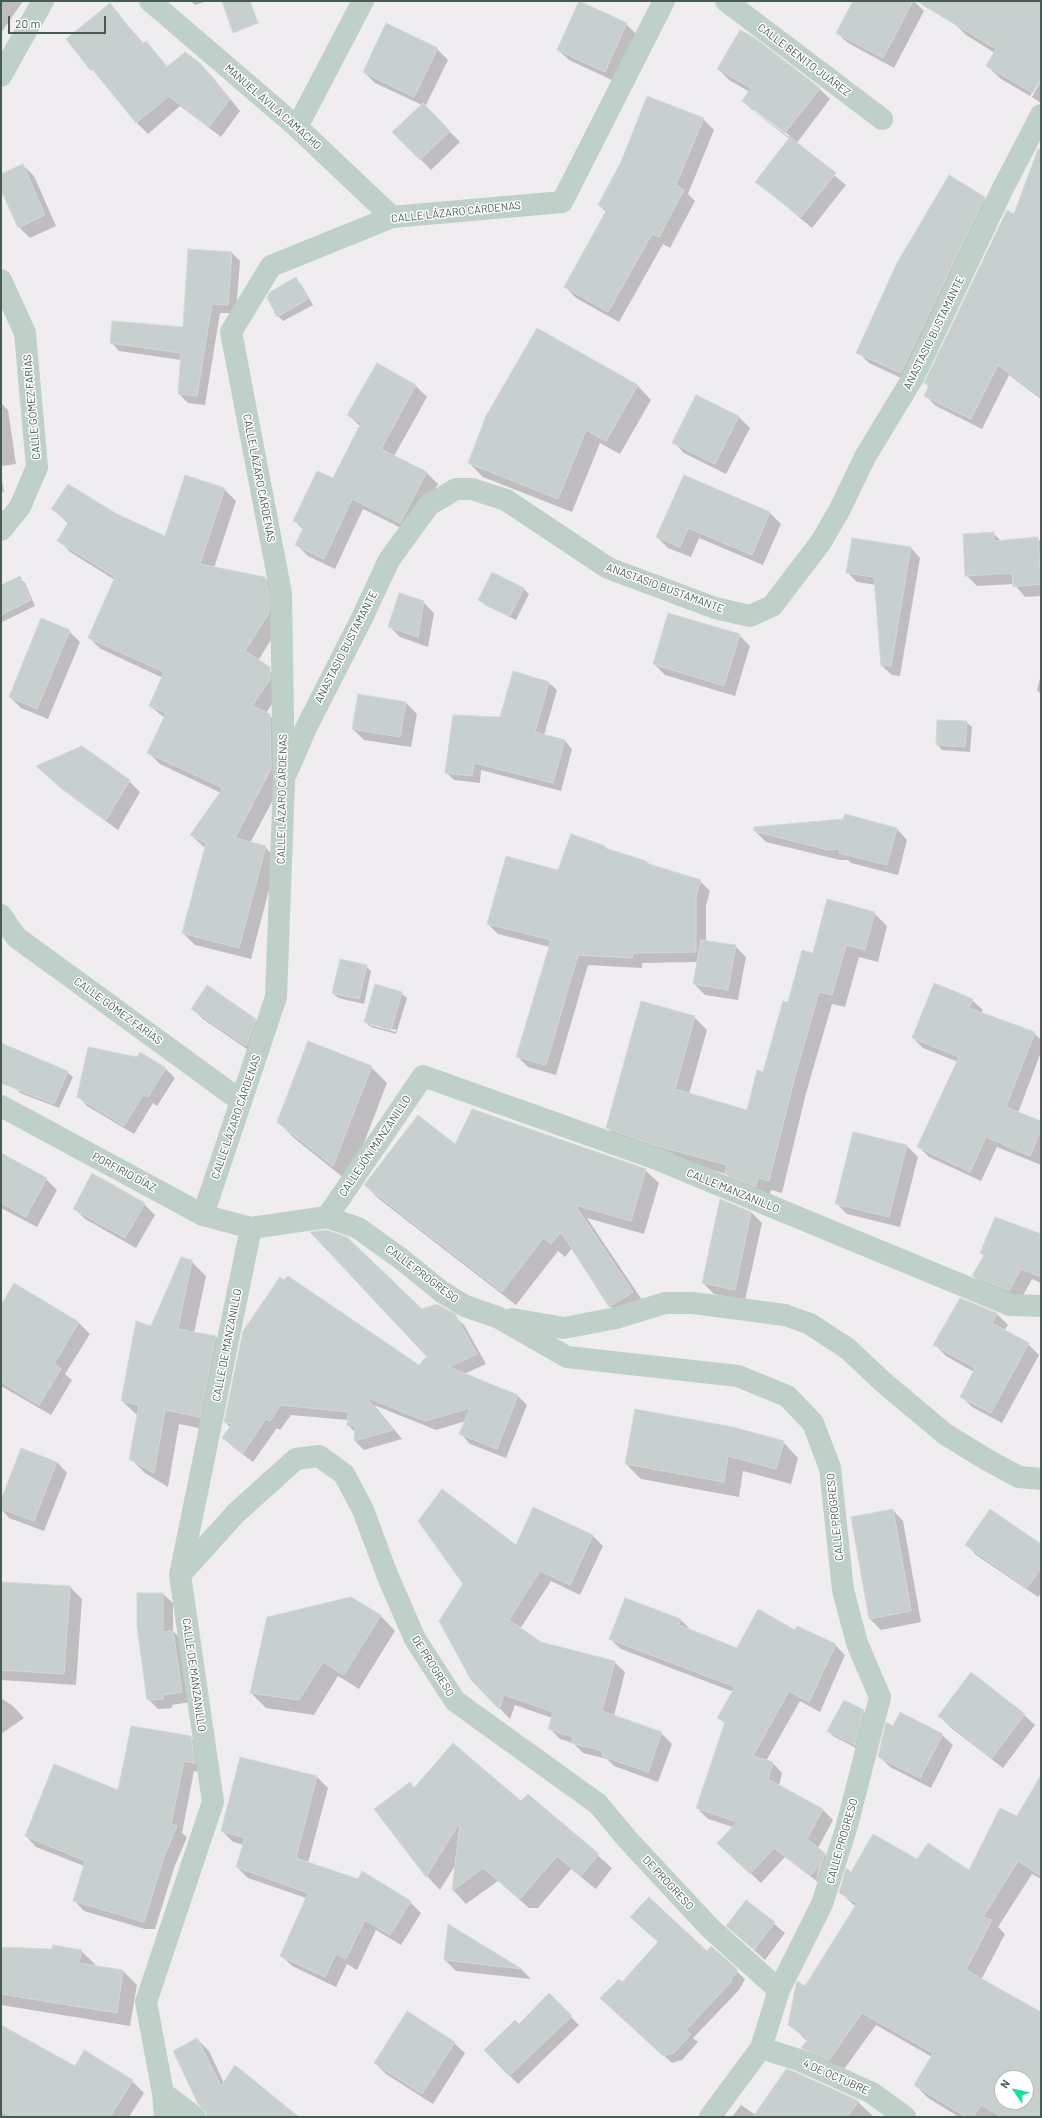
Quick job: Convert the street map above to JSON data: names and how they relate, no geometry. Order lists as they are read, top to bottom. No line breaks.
{"streets":{"street":["CALLE BENITO JUÁREZ","MANUEL ÁVILA CAMACHO","CALLE LÁZARO CÁRDENAS","ANASTASIO BUSTAMANTE","CALLE GÓMEZ FARÍAS","CALLEJÓN MANZANILLO","PORFIRIO DÍAZ","CALLE MANZANILLO","CALLE PROGRESO","CALLE DE MANZANILLO","DE PROGRESO","4 DE OCTUBRE"]},"crossings":[["MANUEL ÁVILA CAMACHO","CALLE LÁZARO CÁRDENAS"],["CALLE LÁZARO CÁRDENAS","ANASTASIO BUSTAMANTE"],["CALLE LÁZARO CÁRDENAS","CALLE GÓMEZ FARÍAS"],["CALLE LÁZARO CÁRDENAS","PORFIRIO DÍAZ"],["CALLEJÓN MANZANILLO","CALLE MANZANILLO"],["CALLEJÓN MANZANILLO","CALLE PROGRESO"],["PORFIRIO DÍAZ","CALLE PROGRESO"],["PORFIRIO DÍAZ","CALLE DE MANZANILLO"],["CALLE PROGRESO","CALLE DE MANZANILLO"],["CALLE PROGRESO","DE PROGRESO"],["CALLE PROGRESO","4 DE OCTUBRE"],["CALLE DE MANZANILLO","DE PROGRESO"]],"scale_bar":"20 m","north":"top left"}
